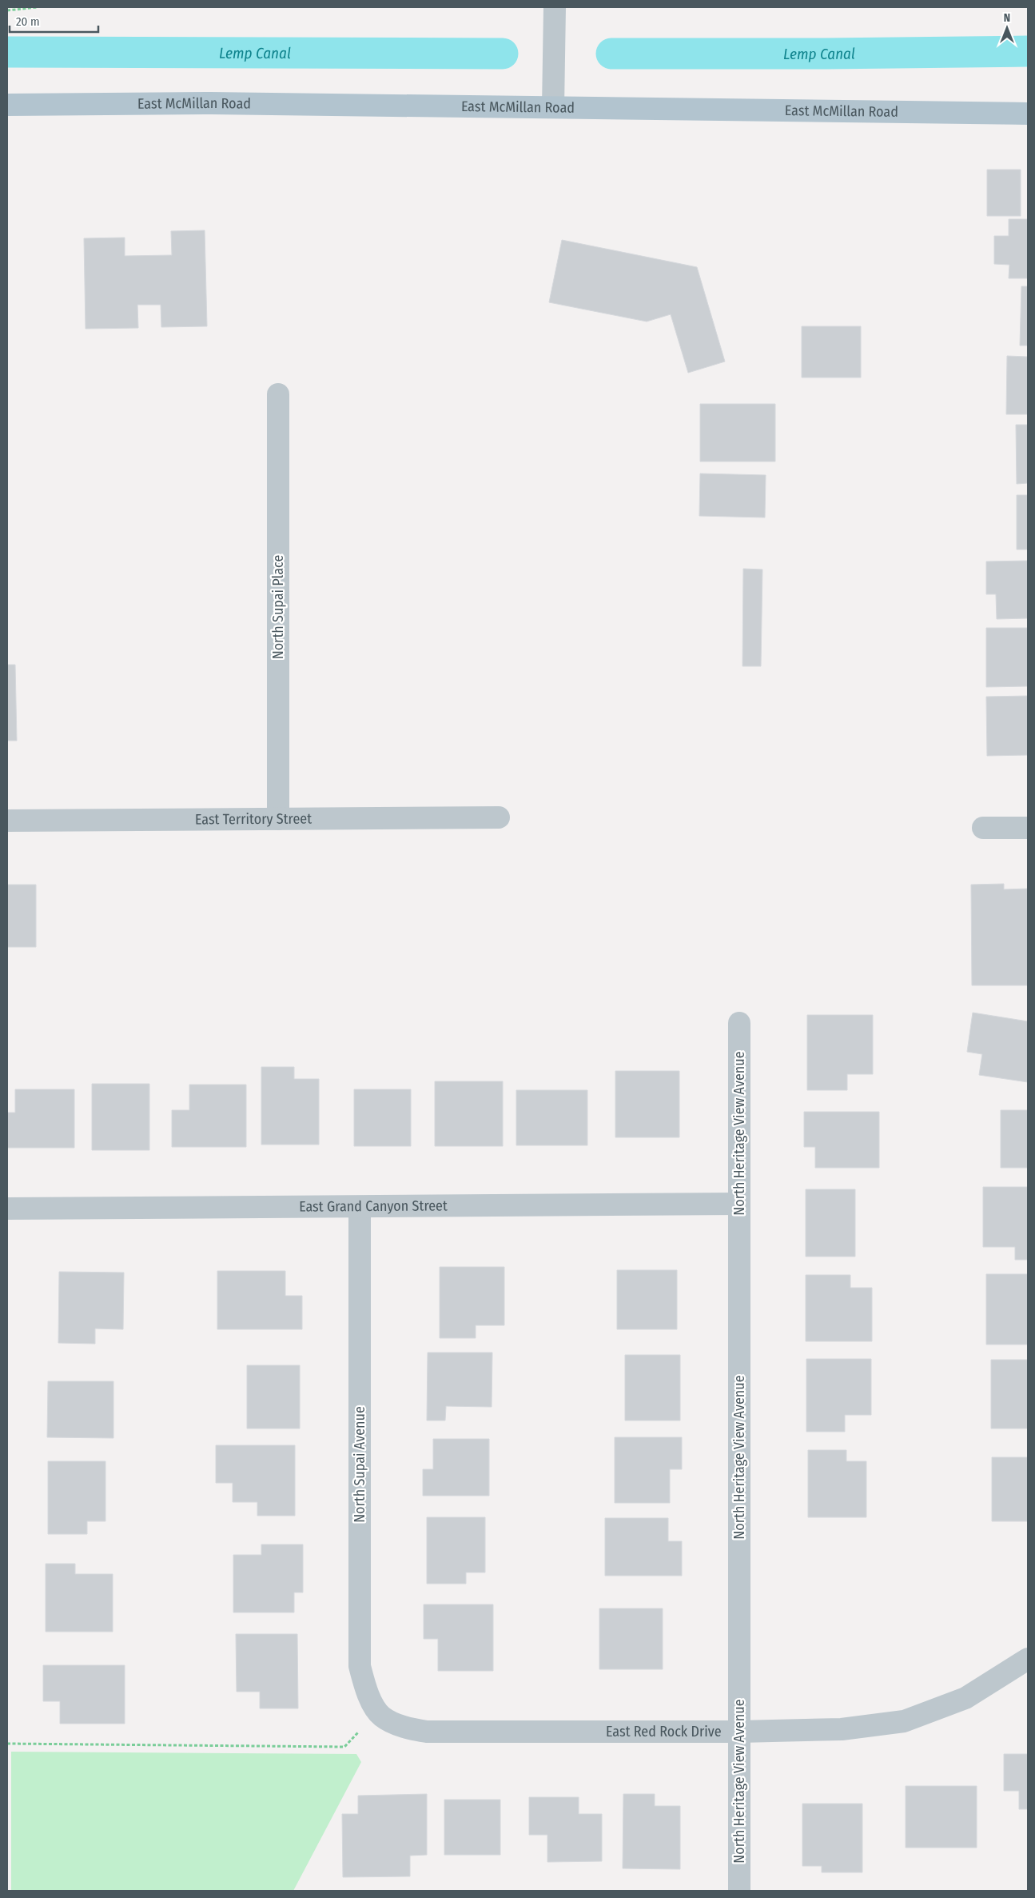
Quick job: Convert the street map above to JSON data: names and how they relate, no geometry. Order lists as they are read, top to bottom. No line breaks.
{"streets":{"main road":["East McMillan Road"],"street":["North Supai Place","East Territory Street","North Heritage View Avenue","East Grand Canyon Street","North Supai Avenue","East Red Rock Drive"]},"crossings":[["North Supai Place","East Territory Street"],["North Heritage View Avenue","East Grand Canyon Street"],["North Heritage View Avenue","East Red Rock Drive"],["East Grand Canyon Street","North Supai Avenue"],["North Supai Avenue","East Red Rock Drive"]],"water":["Lemp Canal"],"scale_bar":"20 m","north":"top"}
